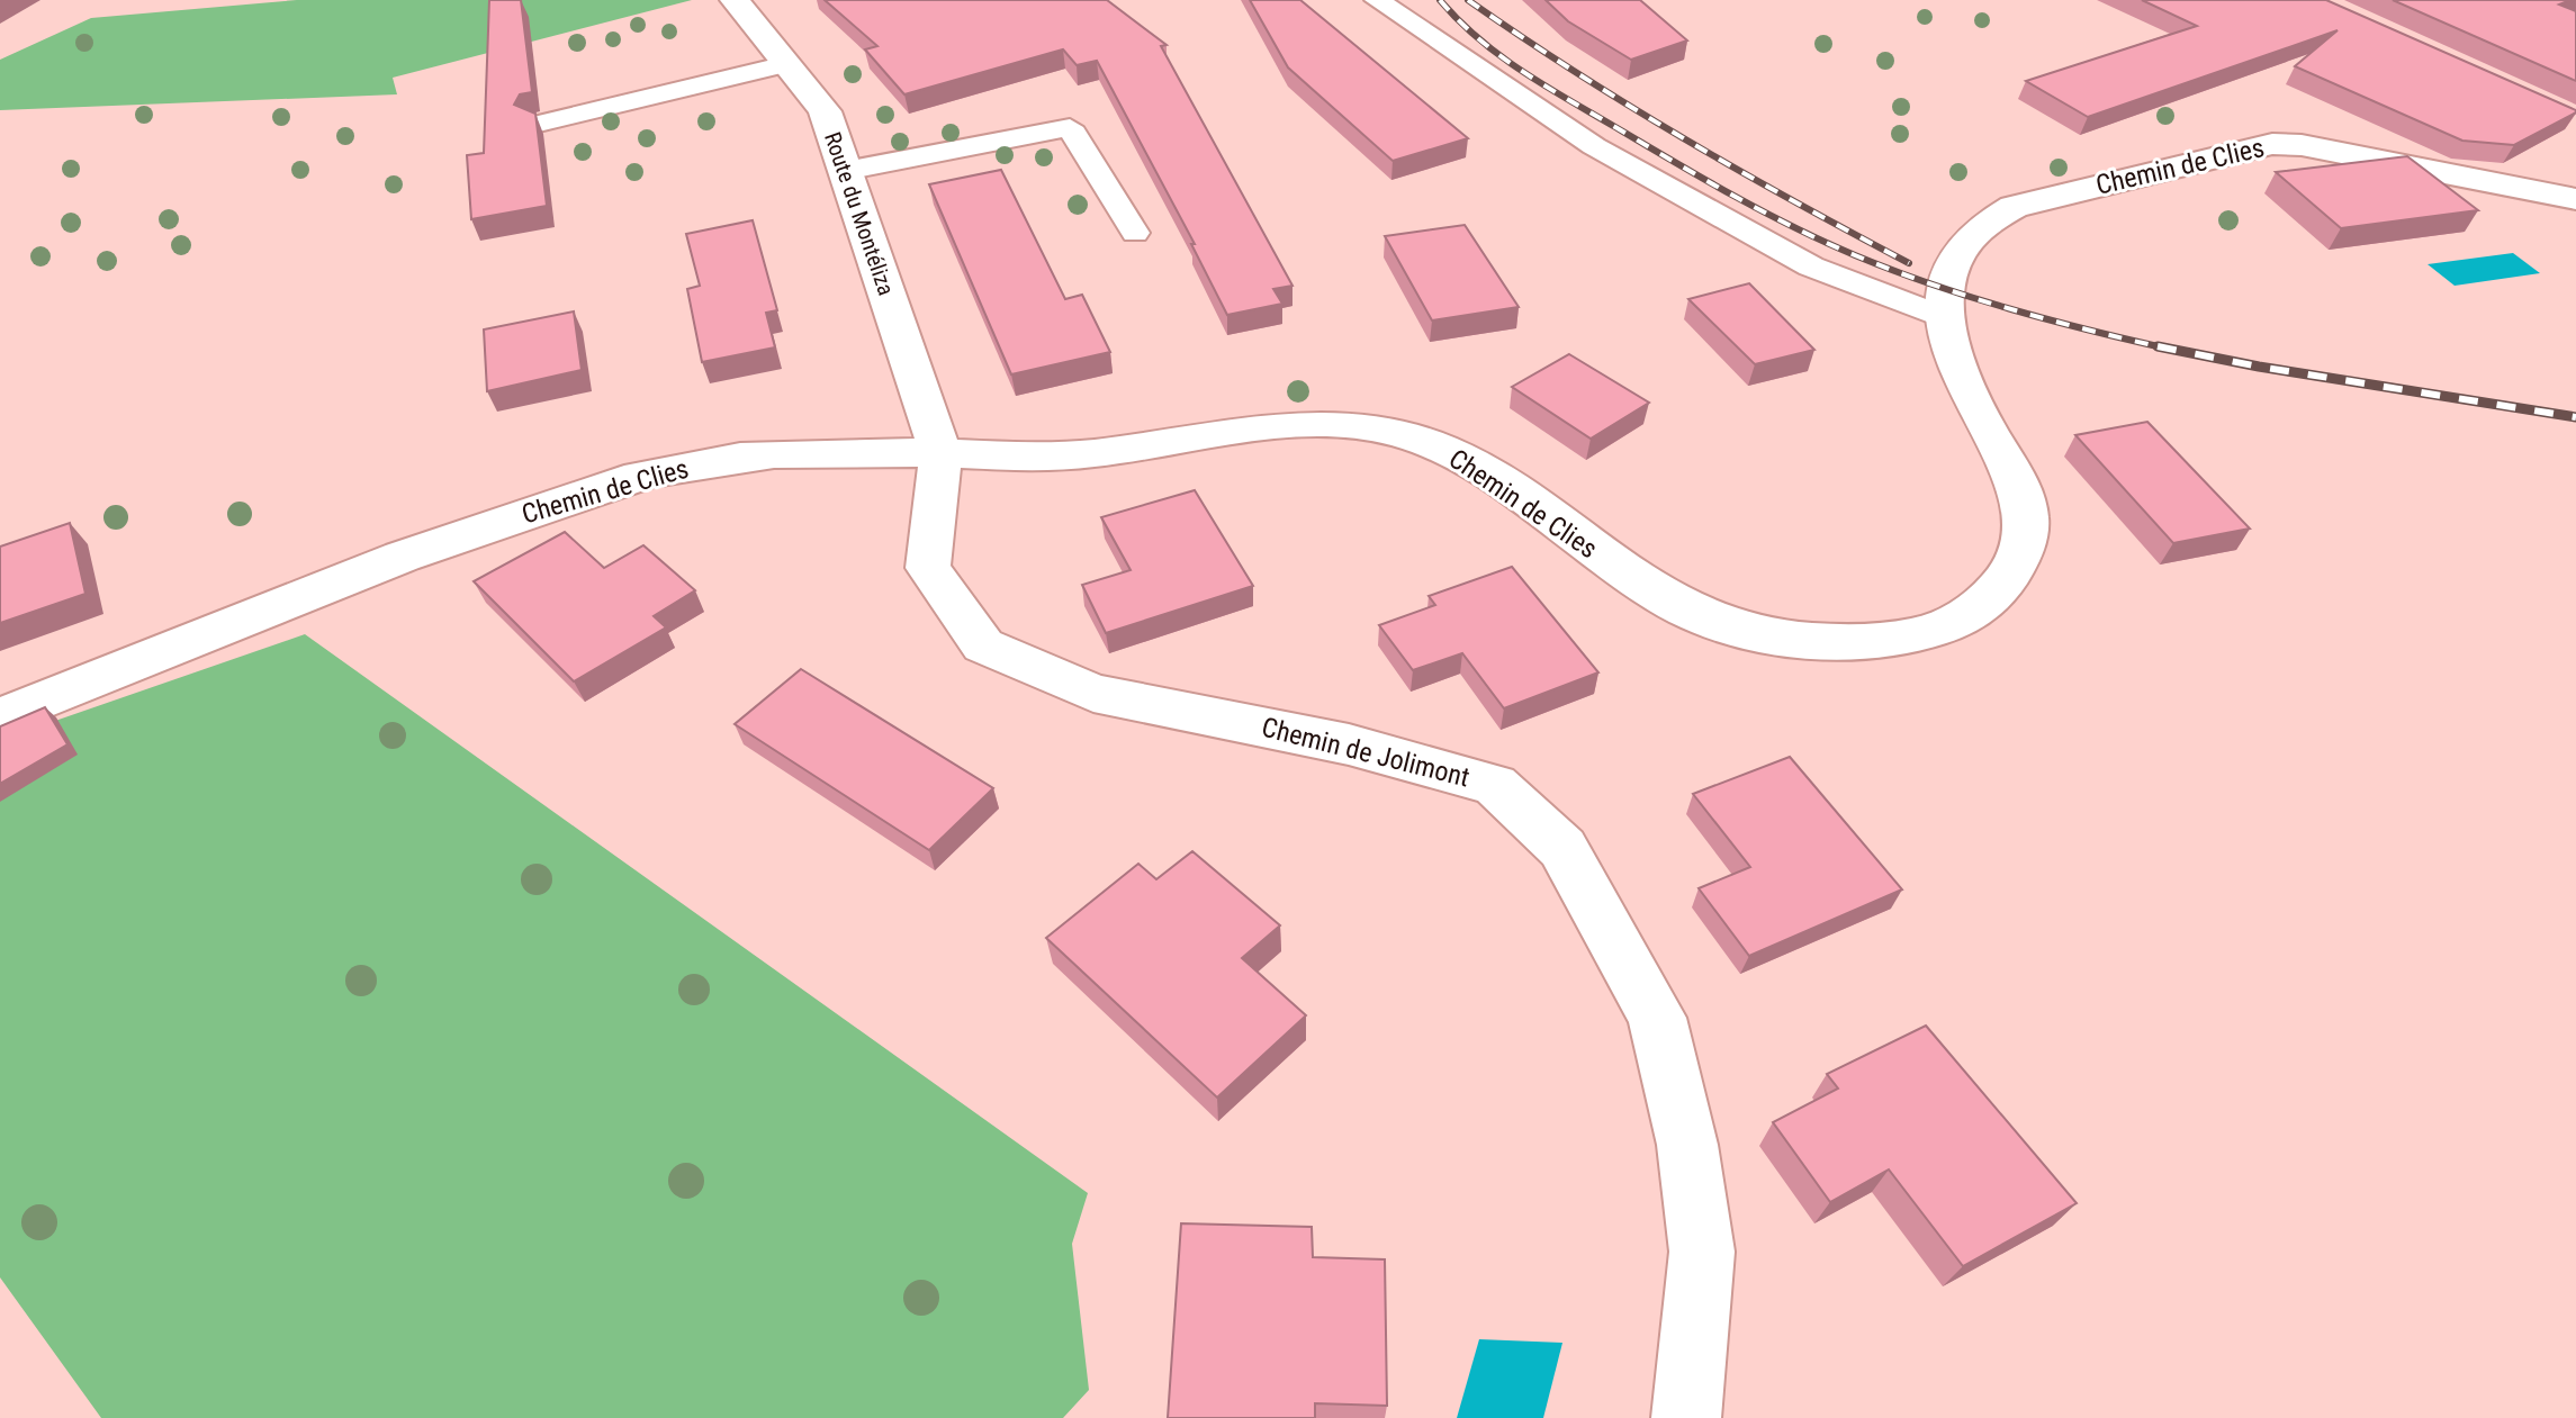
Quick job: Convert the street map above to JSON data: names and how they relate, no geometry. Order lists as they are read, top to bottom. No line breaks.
{"streets":{"street":["Chemin de Clies","Route du Montéliza","Chemin de Jolimont"]},"crossings":[["Chemin de Clies","Route du Montéliza"],["Chemin de Clies","Chemin de Jolimont"],["Route du Montéliza","Chemin de Jolimont"]]}
